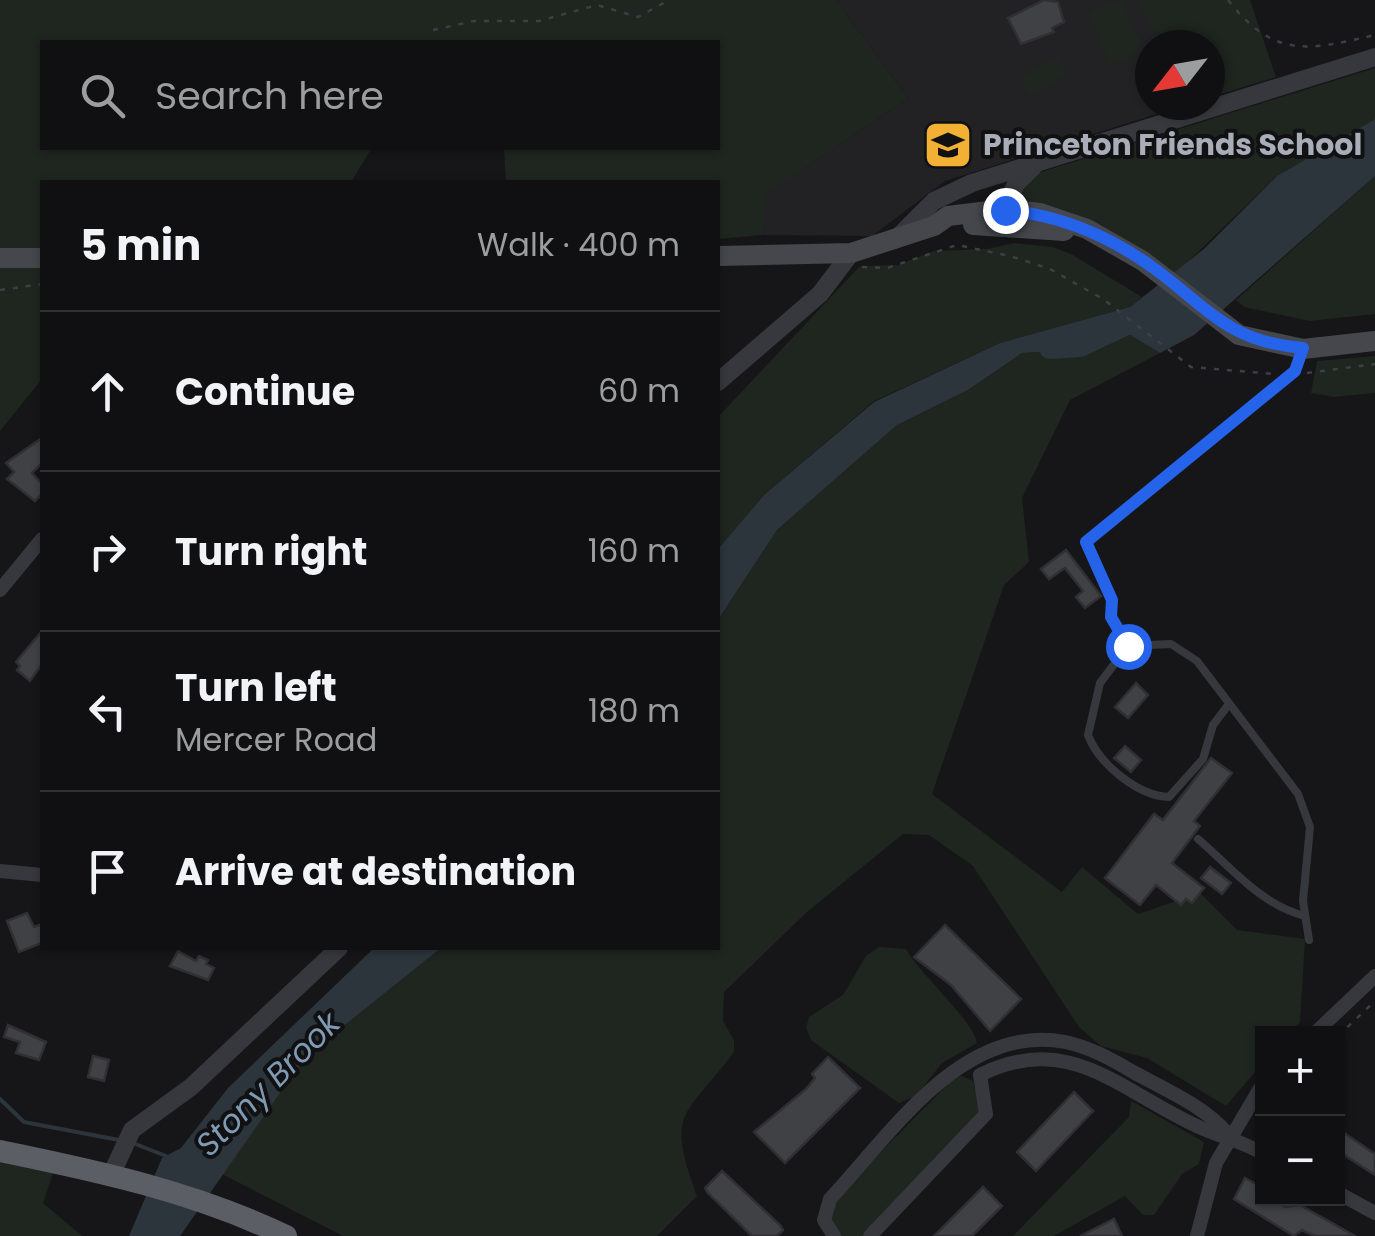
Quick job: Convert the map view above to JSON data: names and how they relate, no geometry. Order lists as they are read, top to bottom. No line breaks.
{"water":["Stony Brook"],"places":{"school or university":["Princeton Friends School"]},"north":"bottom left","page":{"search":"Search here","heading":["5 min","Walk · 400 m"],"list":[["Continue","60 m"],["Turn right","160 m"],["Turn left","Mercer Road","180 m"],"Arrive at destination"],"map_buttons":["+","−"]}}
